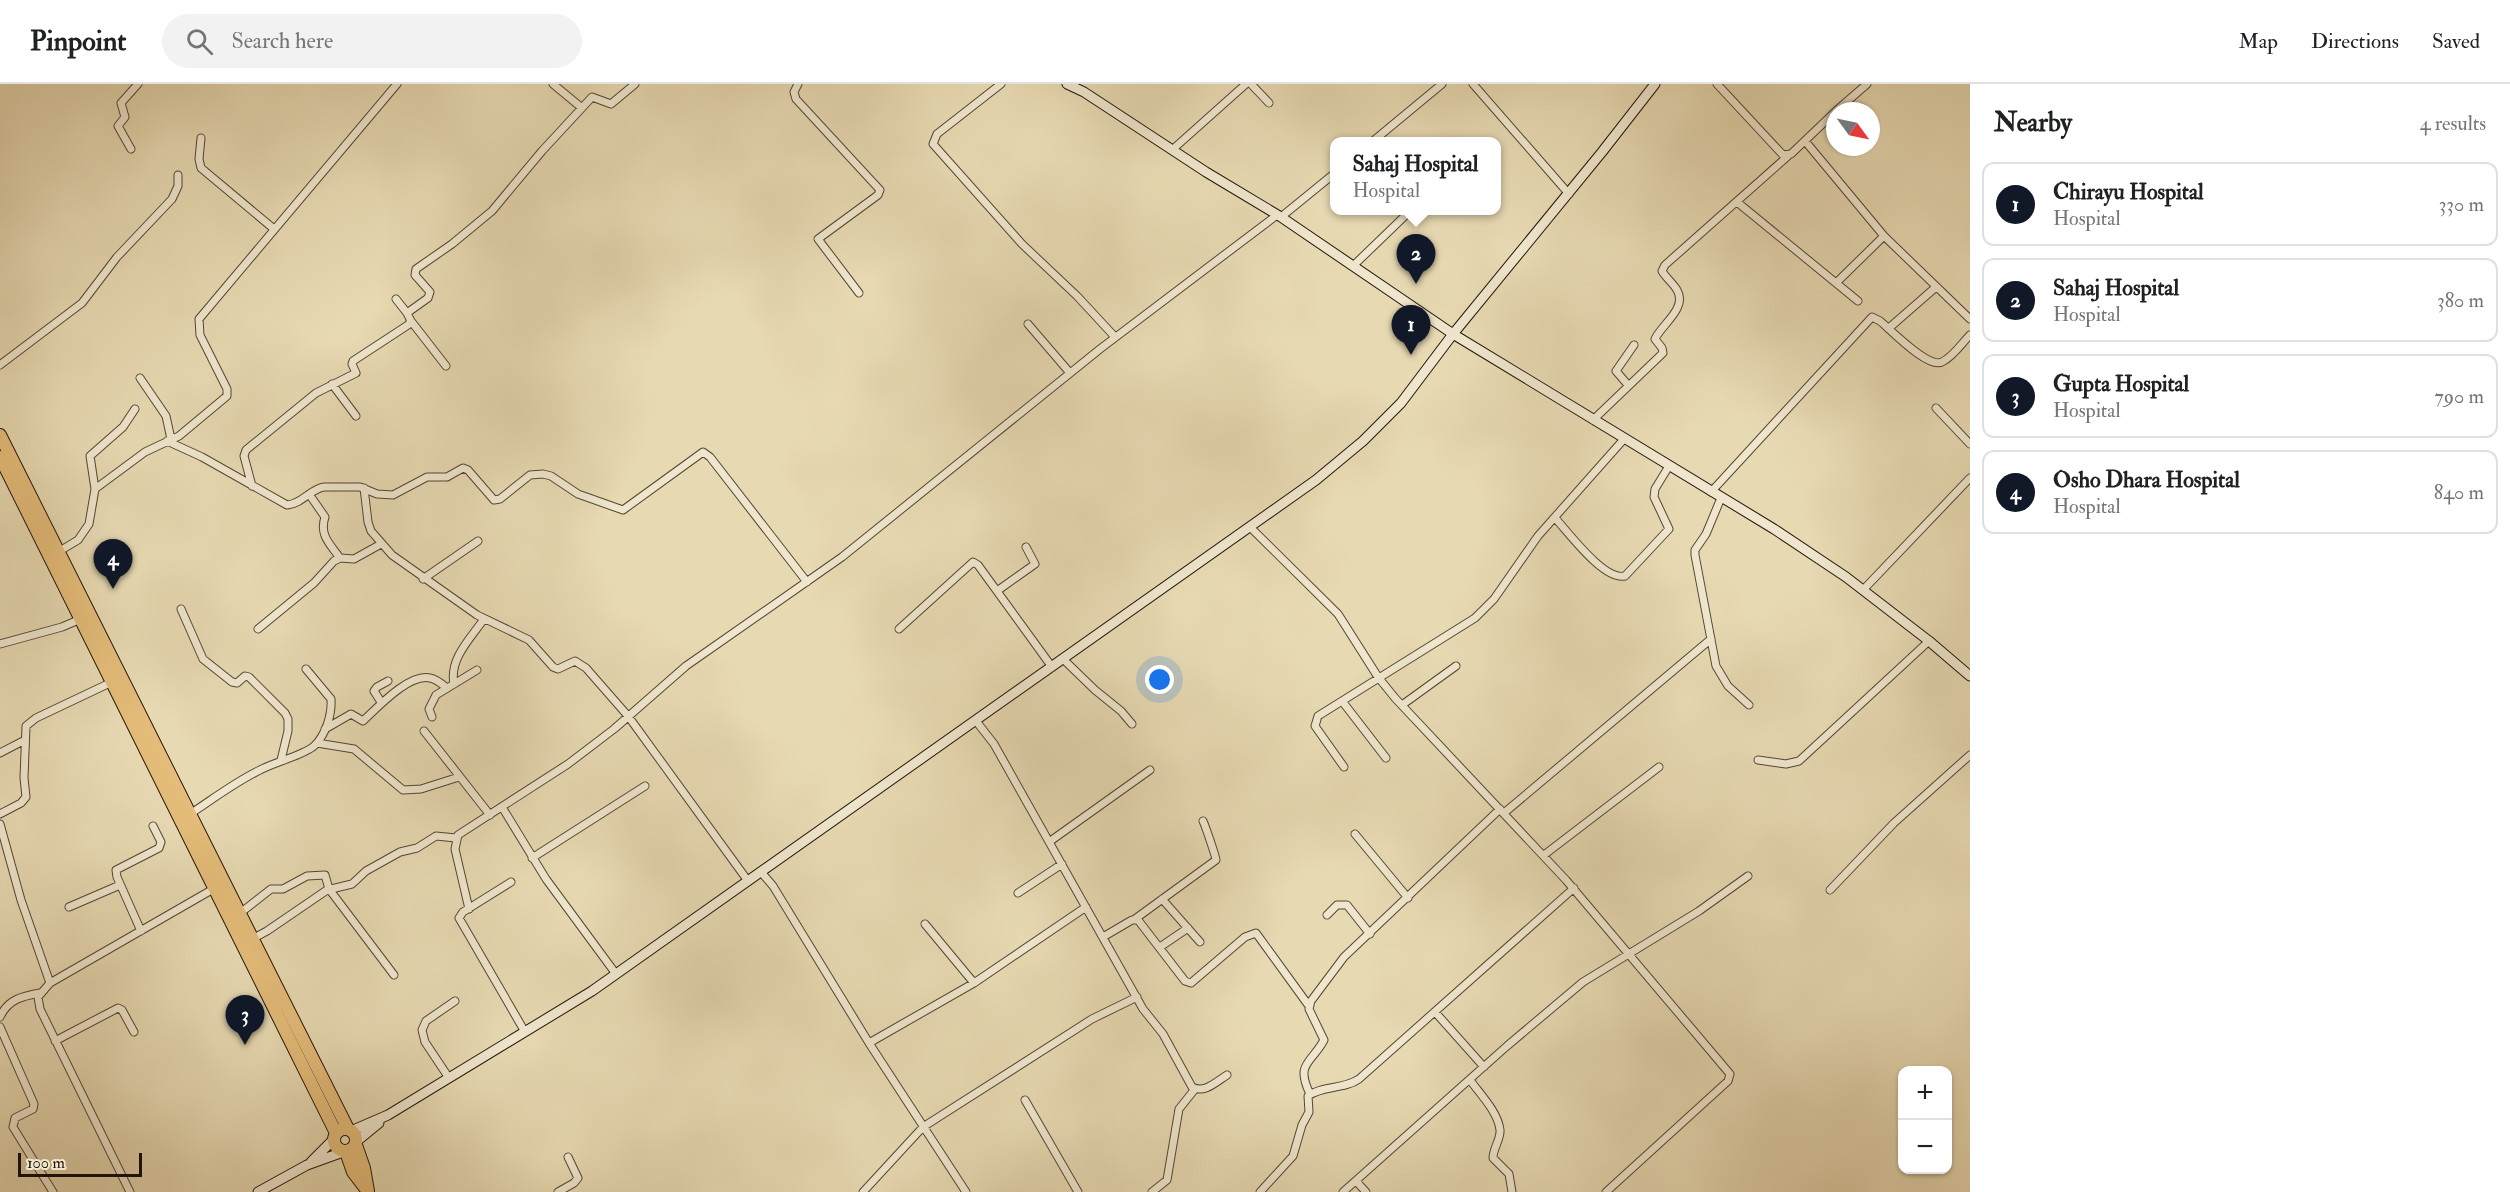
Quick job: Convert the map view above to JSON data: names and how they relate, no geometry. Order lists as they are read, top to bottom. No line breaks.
{"scale_bar":"100 m","north":"bottom right","page":{"header":"Pinpoint","search":"Search here","nav":["Map","Directions","Saved"],"heading":["Nearby","4 results"],"popup":["Sahaj Hospital","Hospital"],"list":[{"mark":"1","name":"Chirayu Hospital","note":"Hospital","value":"330 m"},{"mark":"2","name":"Sahaj Hospital","note":"Hospital","value":"380 m"},{"mark":"3","name":"Gupta Hospital","note":"Hospital","value":"790 m"},{"mark":"4","name":"Osho Dhara Hospital","note":"Hospital","value":"840 m"}],"pins":["2","1","4","3"],"map_buttons":["+","−"],"scale":"100 m"}}
